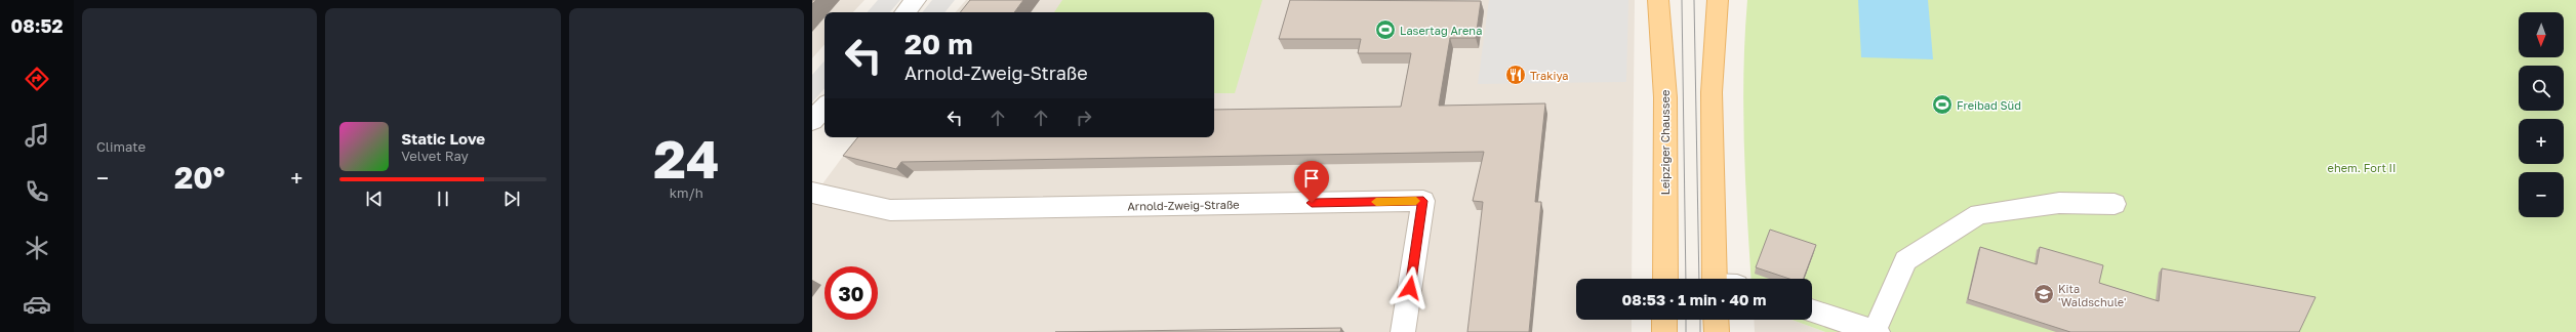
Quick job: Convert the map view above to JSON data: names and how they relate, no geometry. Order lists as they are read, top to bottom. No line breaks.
{"streets":{"main road":["Leipziger Chaussee"],"street":["Arnold-Zweig-Straße"]},"parks":["ehem. Fort II"],"places":{"sports":["Lasertag Arena","Freibad Süd"],"restaurant":["Trakiya"],"school or university":["Kita 'Waldschule'"]},"north":"bottom","page":{"tabs":"08:52","tile":["Climate",["24","km/h"]],"map_buttons":["+","−"],"turn":["20 m","Arnold-Zweig-Straße"],"song":["Static Love","Velvet Ray"],"heat":["−","20°","+"],"limit":"30","trip":"08:53 · 1 min · 40 m"}}
